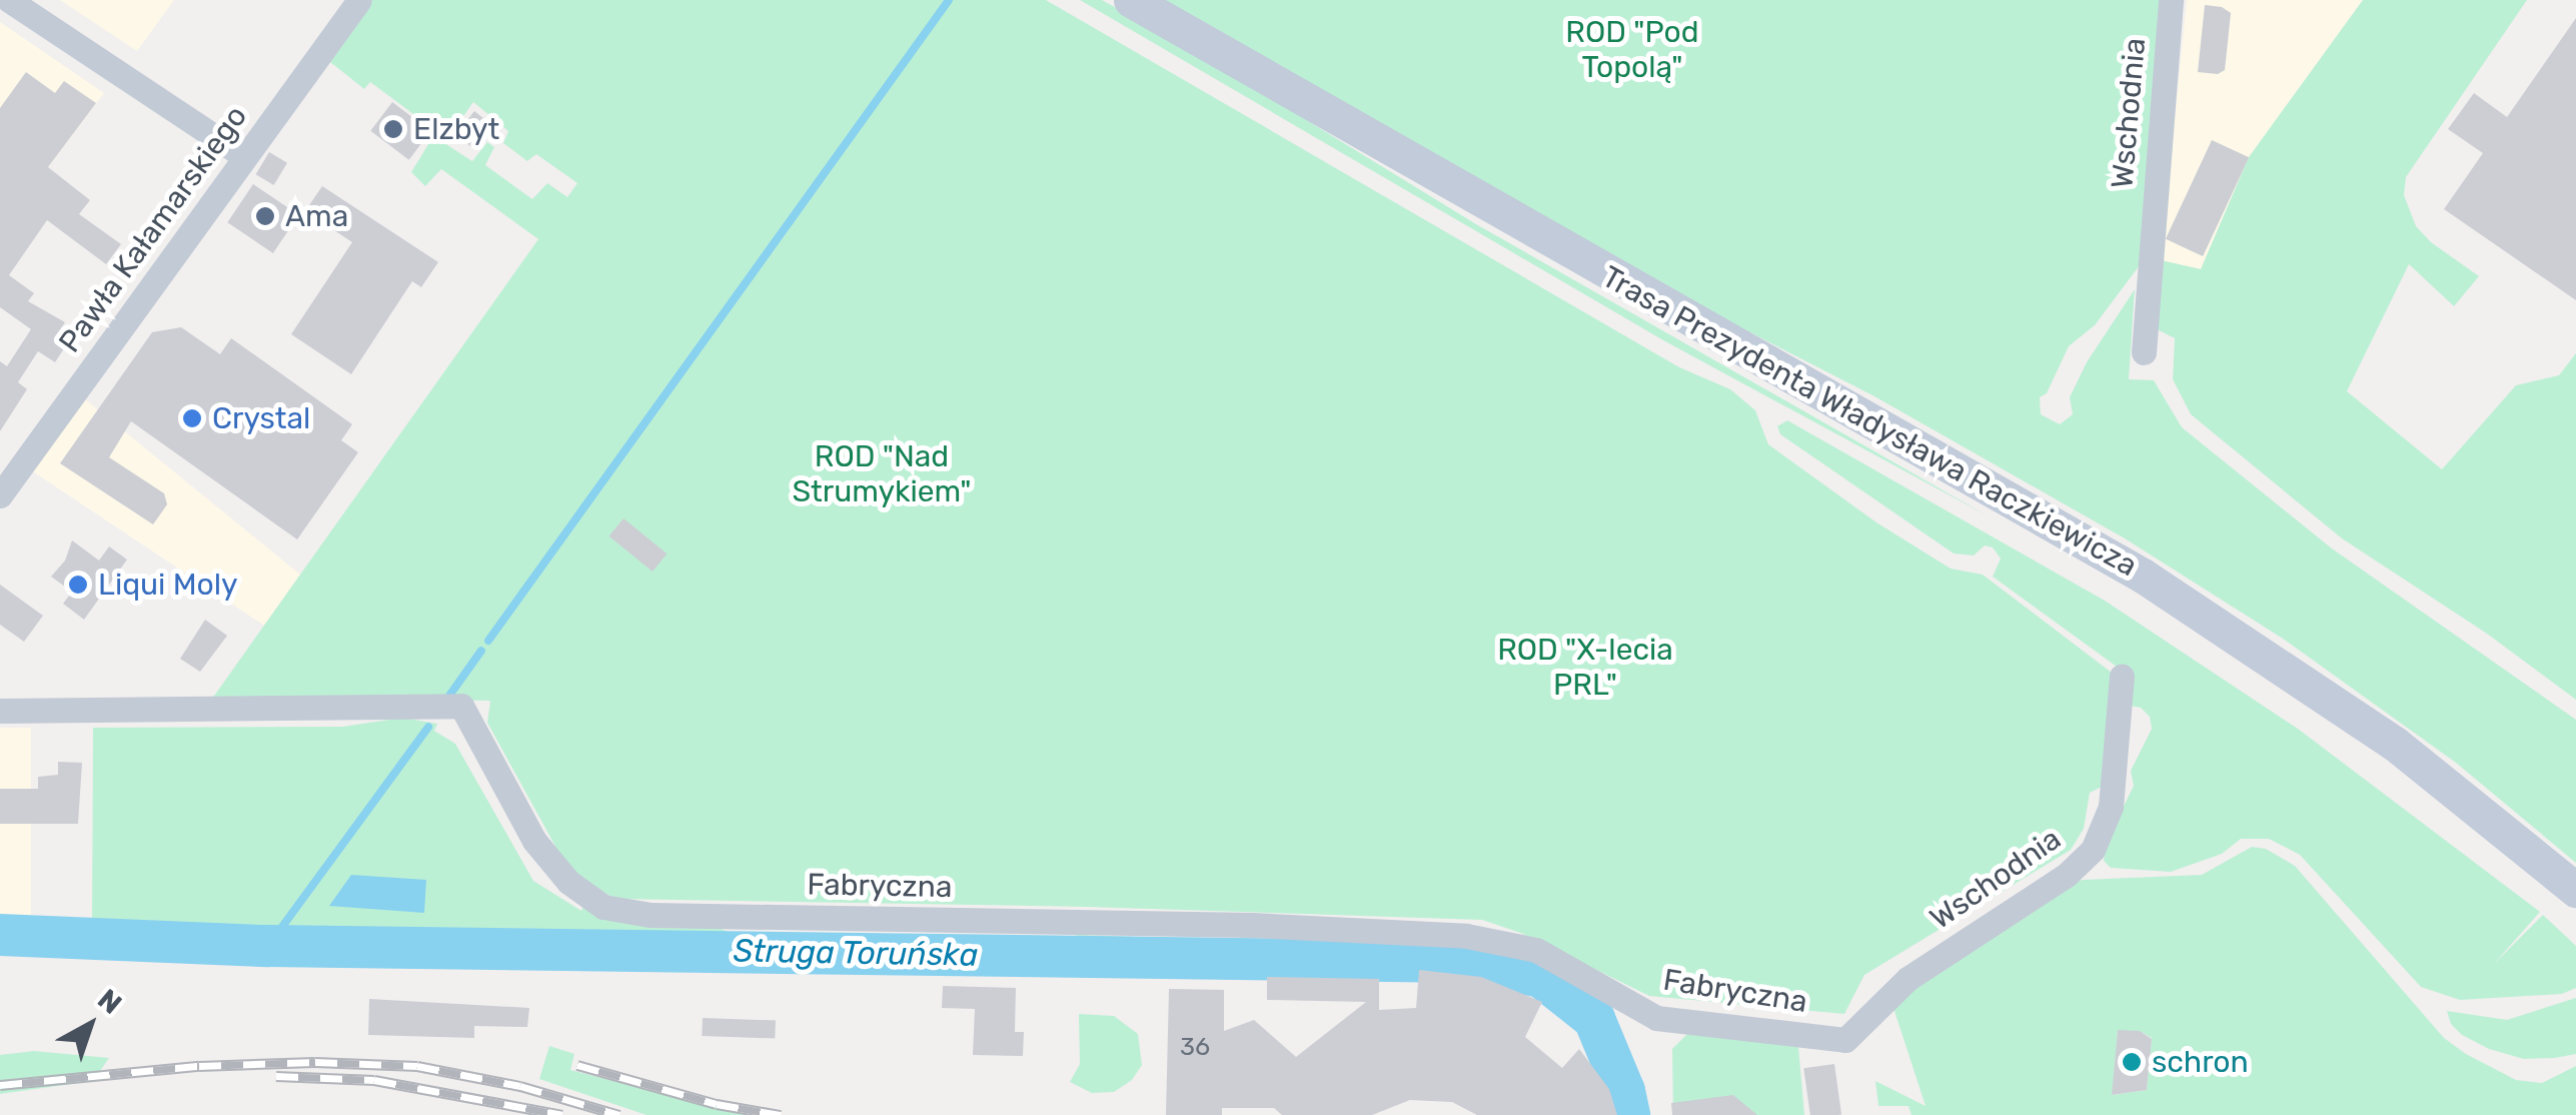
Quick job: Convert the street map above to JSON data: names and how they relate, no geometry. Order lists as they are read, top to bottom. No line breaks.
{"streets":{"main road":["Trasa Prezydenta Władysława Raczkiewicza"],"street":["Wschodnia","Pawła Kałamarskiego","Fabryczna"]},"crossings":[["Wschodnia","Fabryczna"]],"water":["Struga Toruńska"],"parks":["ROD \"Pod Topolą\"","ROD \"Nad Strumykiem\"","ROD \"X-lecia PRL\""],"places":["Elzbyt","Ama","Crystal","Liqui Moly","schron"],"house_numbers":["36"],"north":"top right"}
